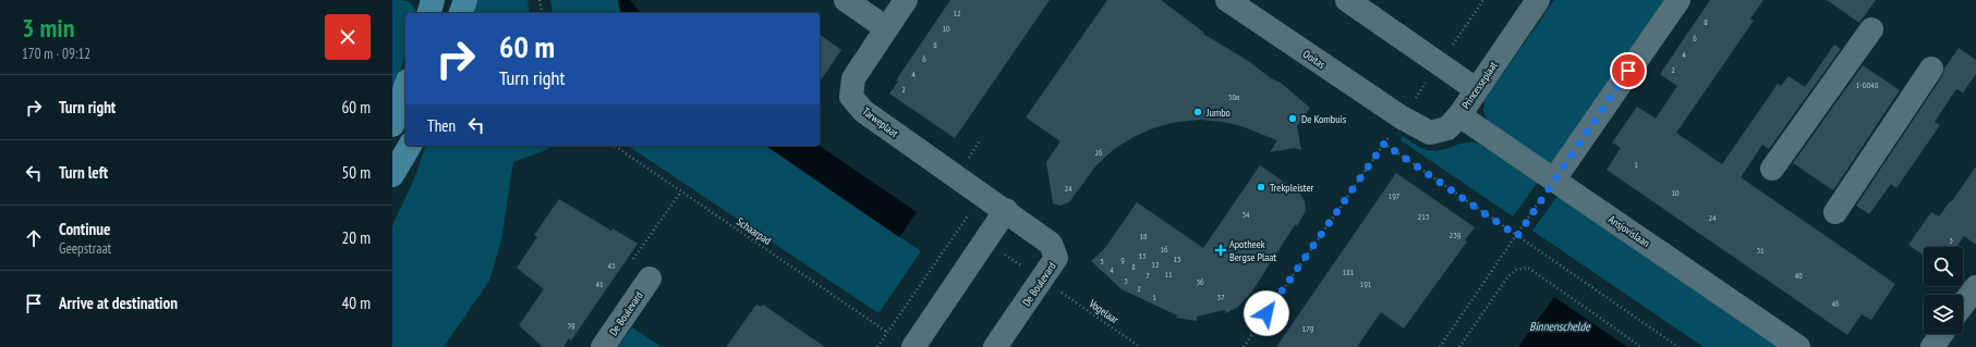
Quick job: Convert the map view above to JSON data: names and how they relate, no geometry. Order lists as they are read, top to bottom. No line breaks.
{"streets":{"street":["Ooitas","Princesseplaat","Tarweplaat","Ansjovislaan","De Boulevard"],"path":["Schaarpad","Vogelaar"]},"crossings":[["Ooitas","Princesseplaat"],["Princesseplaat","Ansjovislaan"],["Tarweplaat","De Boulevard"],["De Boulevard","Vogelaar"]],"water":["Binnenschelde"],"places":{"other":["Jumbo","De Kombuis","Trekpleister"],"health":["Apotheek Bergse Plaat"]},"house_numbers":["12","8","10","6","8","4","6","2","4","1-G048","2","30a","26","1","24","10","197","34","213","24","239","18","3","16","31","13","15","9","5","12","43","8","4","181","11","7","40","3","36","41","191","2","1","37","46","39","179"],"page":{"heading":["3 min","170 m · 09:12"],"turn":["60 m","Turn right"],"list":[{"name":"Turn right","value":"60 m"},{"name":"Turn left","value":"50 m"},{"name":"Continue","note":"Geepstraat","value":"20 m"},{"name":"Arrive at destination","value":"40 m"}],"then":"Then"}}
